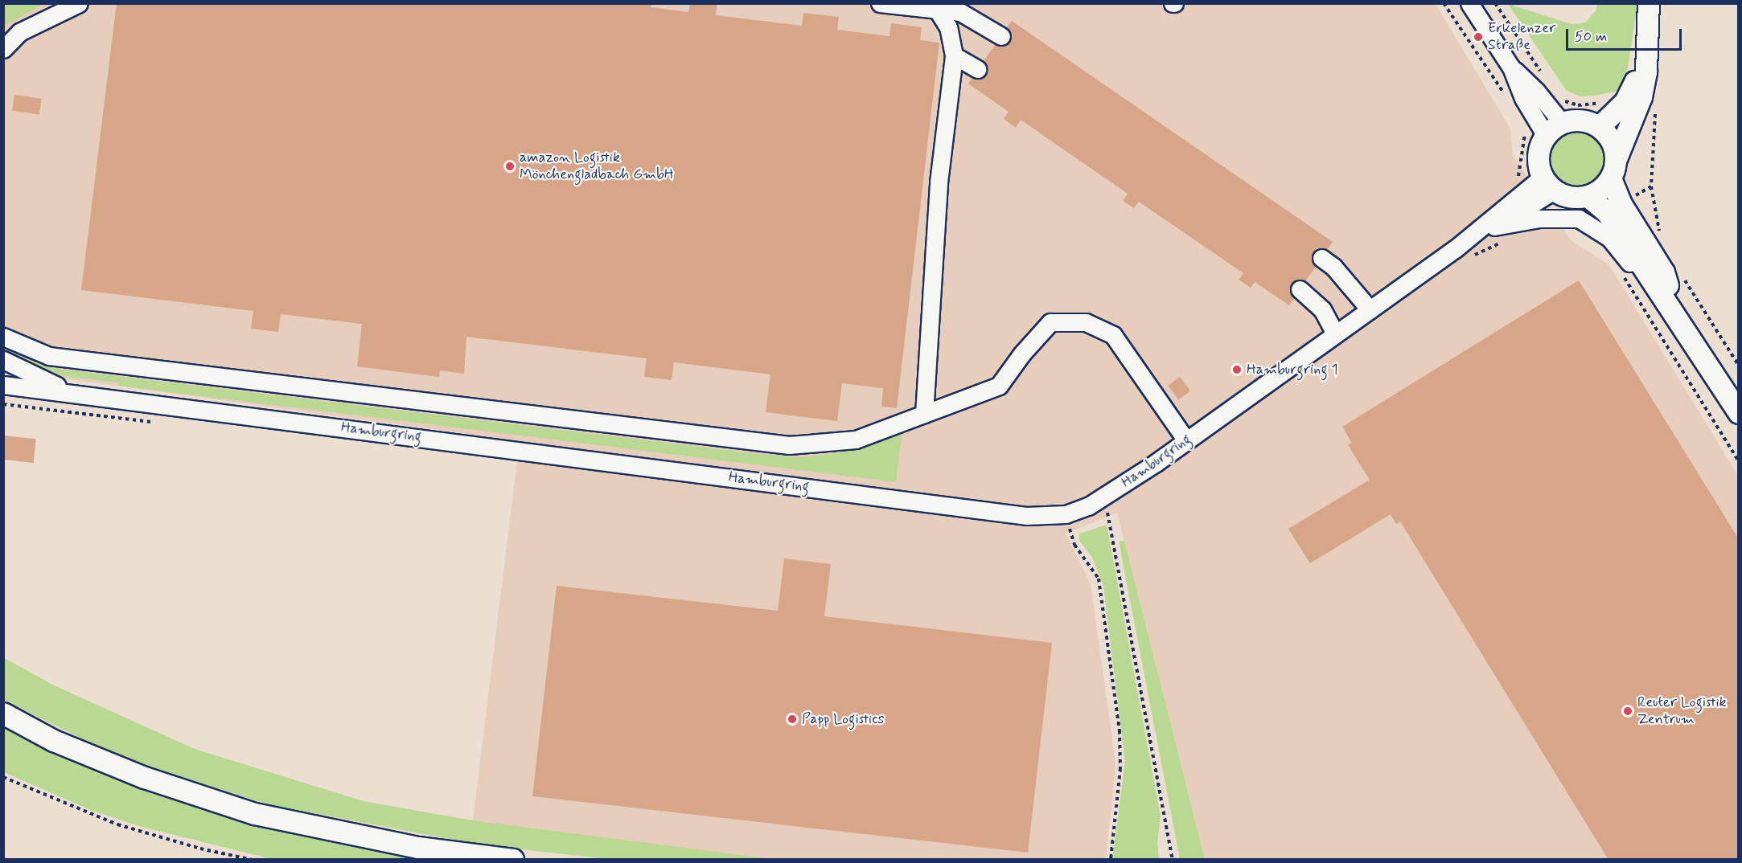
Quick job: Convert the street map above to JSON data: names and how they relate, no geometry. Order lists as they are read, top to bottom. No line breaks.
{"streets":{"street":["Hamburgring"]},"places":["Erkelenzer Straße","amazon Logistik Mönchengladbach GmbH","Hamburgring 1","Reuter Logistik Zentrum","Papp Logistics"],"scale_bar":"50 m"}
